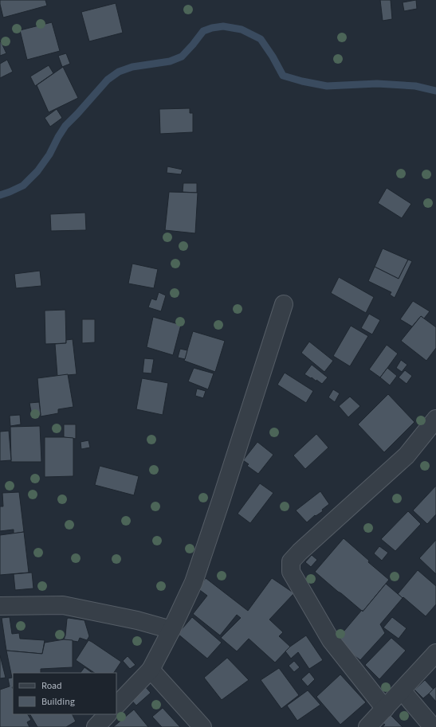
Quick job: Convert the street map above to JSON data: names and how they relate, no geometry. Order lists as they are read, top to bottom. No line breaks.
{"legend":["Road","Building"]}
